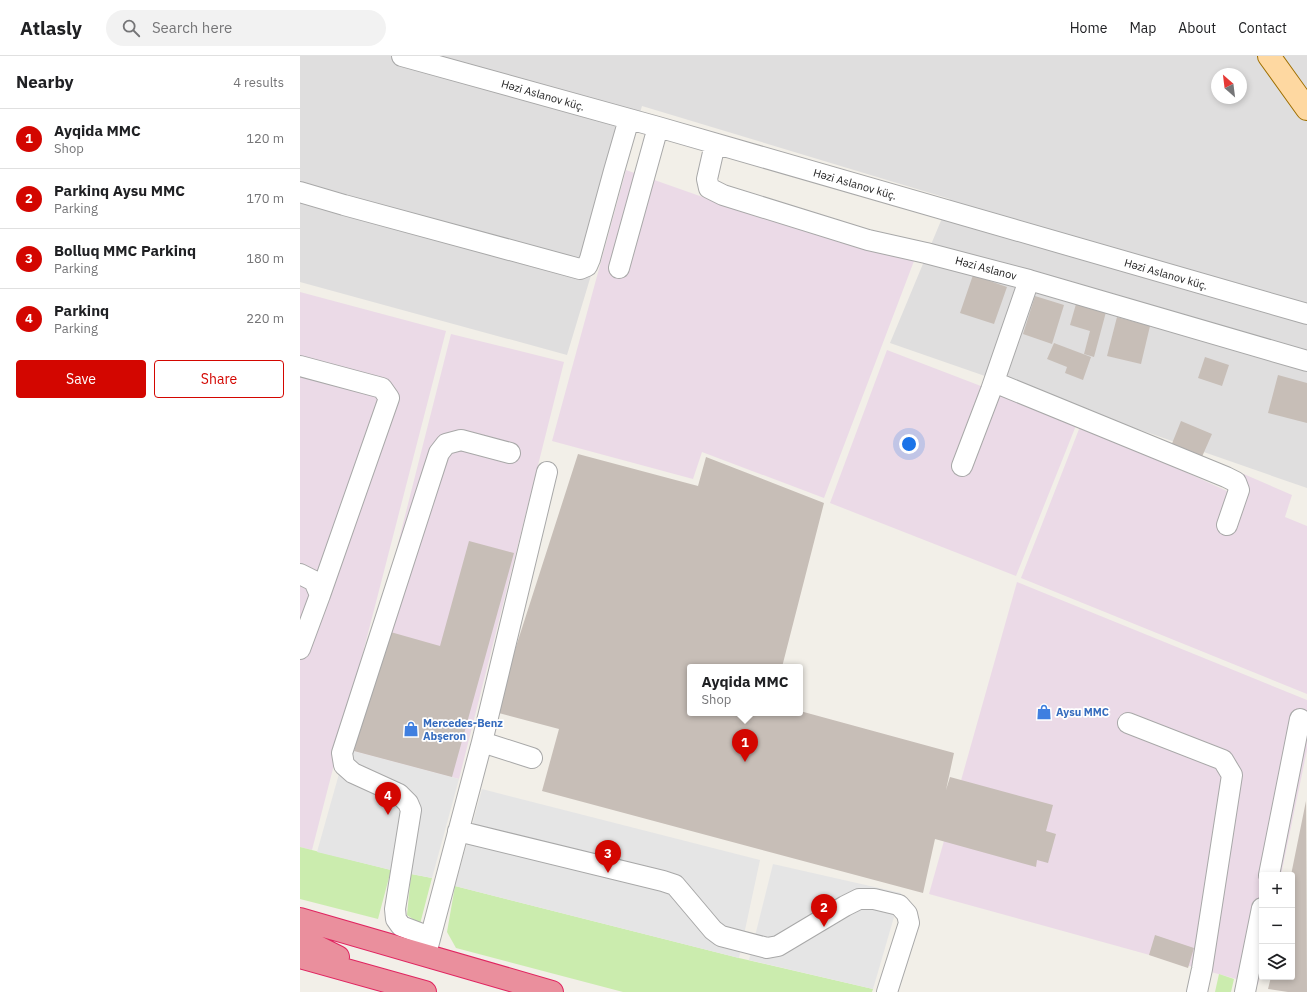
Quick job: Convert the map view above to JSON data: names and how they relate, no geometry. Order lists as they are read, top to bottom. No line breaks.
{"streets":{"street":["Həzi Aslanov küç.","Həzi Aslanov"]},"crossings":[["Həzi Aslanov küç.","Həzi Aslanov"]],"places":{"shop":["Aysu MMC","Mercedes-Benz Abşeron"]},"north":"top left","page":{"header":"Atlasly","search":"Search here","nav":["Home","Map","About","Contact"],"heading":["Nearby","4 results"],"list":[{"mark":"1","name":"Ayqida MMC","note":"Shop","value":"120 m"},{"mark":"2","name":"Parkinq Aysu MMC","note":"Parking","value":"170 m"},{"mark":"3","name":"Bolluq MMC Parkinq","note":"Parking","value":"180 m"},{"mark":"4","name":"Parkinq","note":"Parking","value":"220 m"}],"buttons":["Save","Share"],"popup":["Ayqida MMC","Shop"],"pins":["1","4","3","2"],"map_buttons":["+","−"]}}
